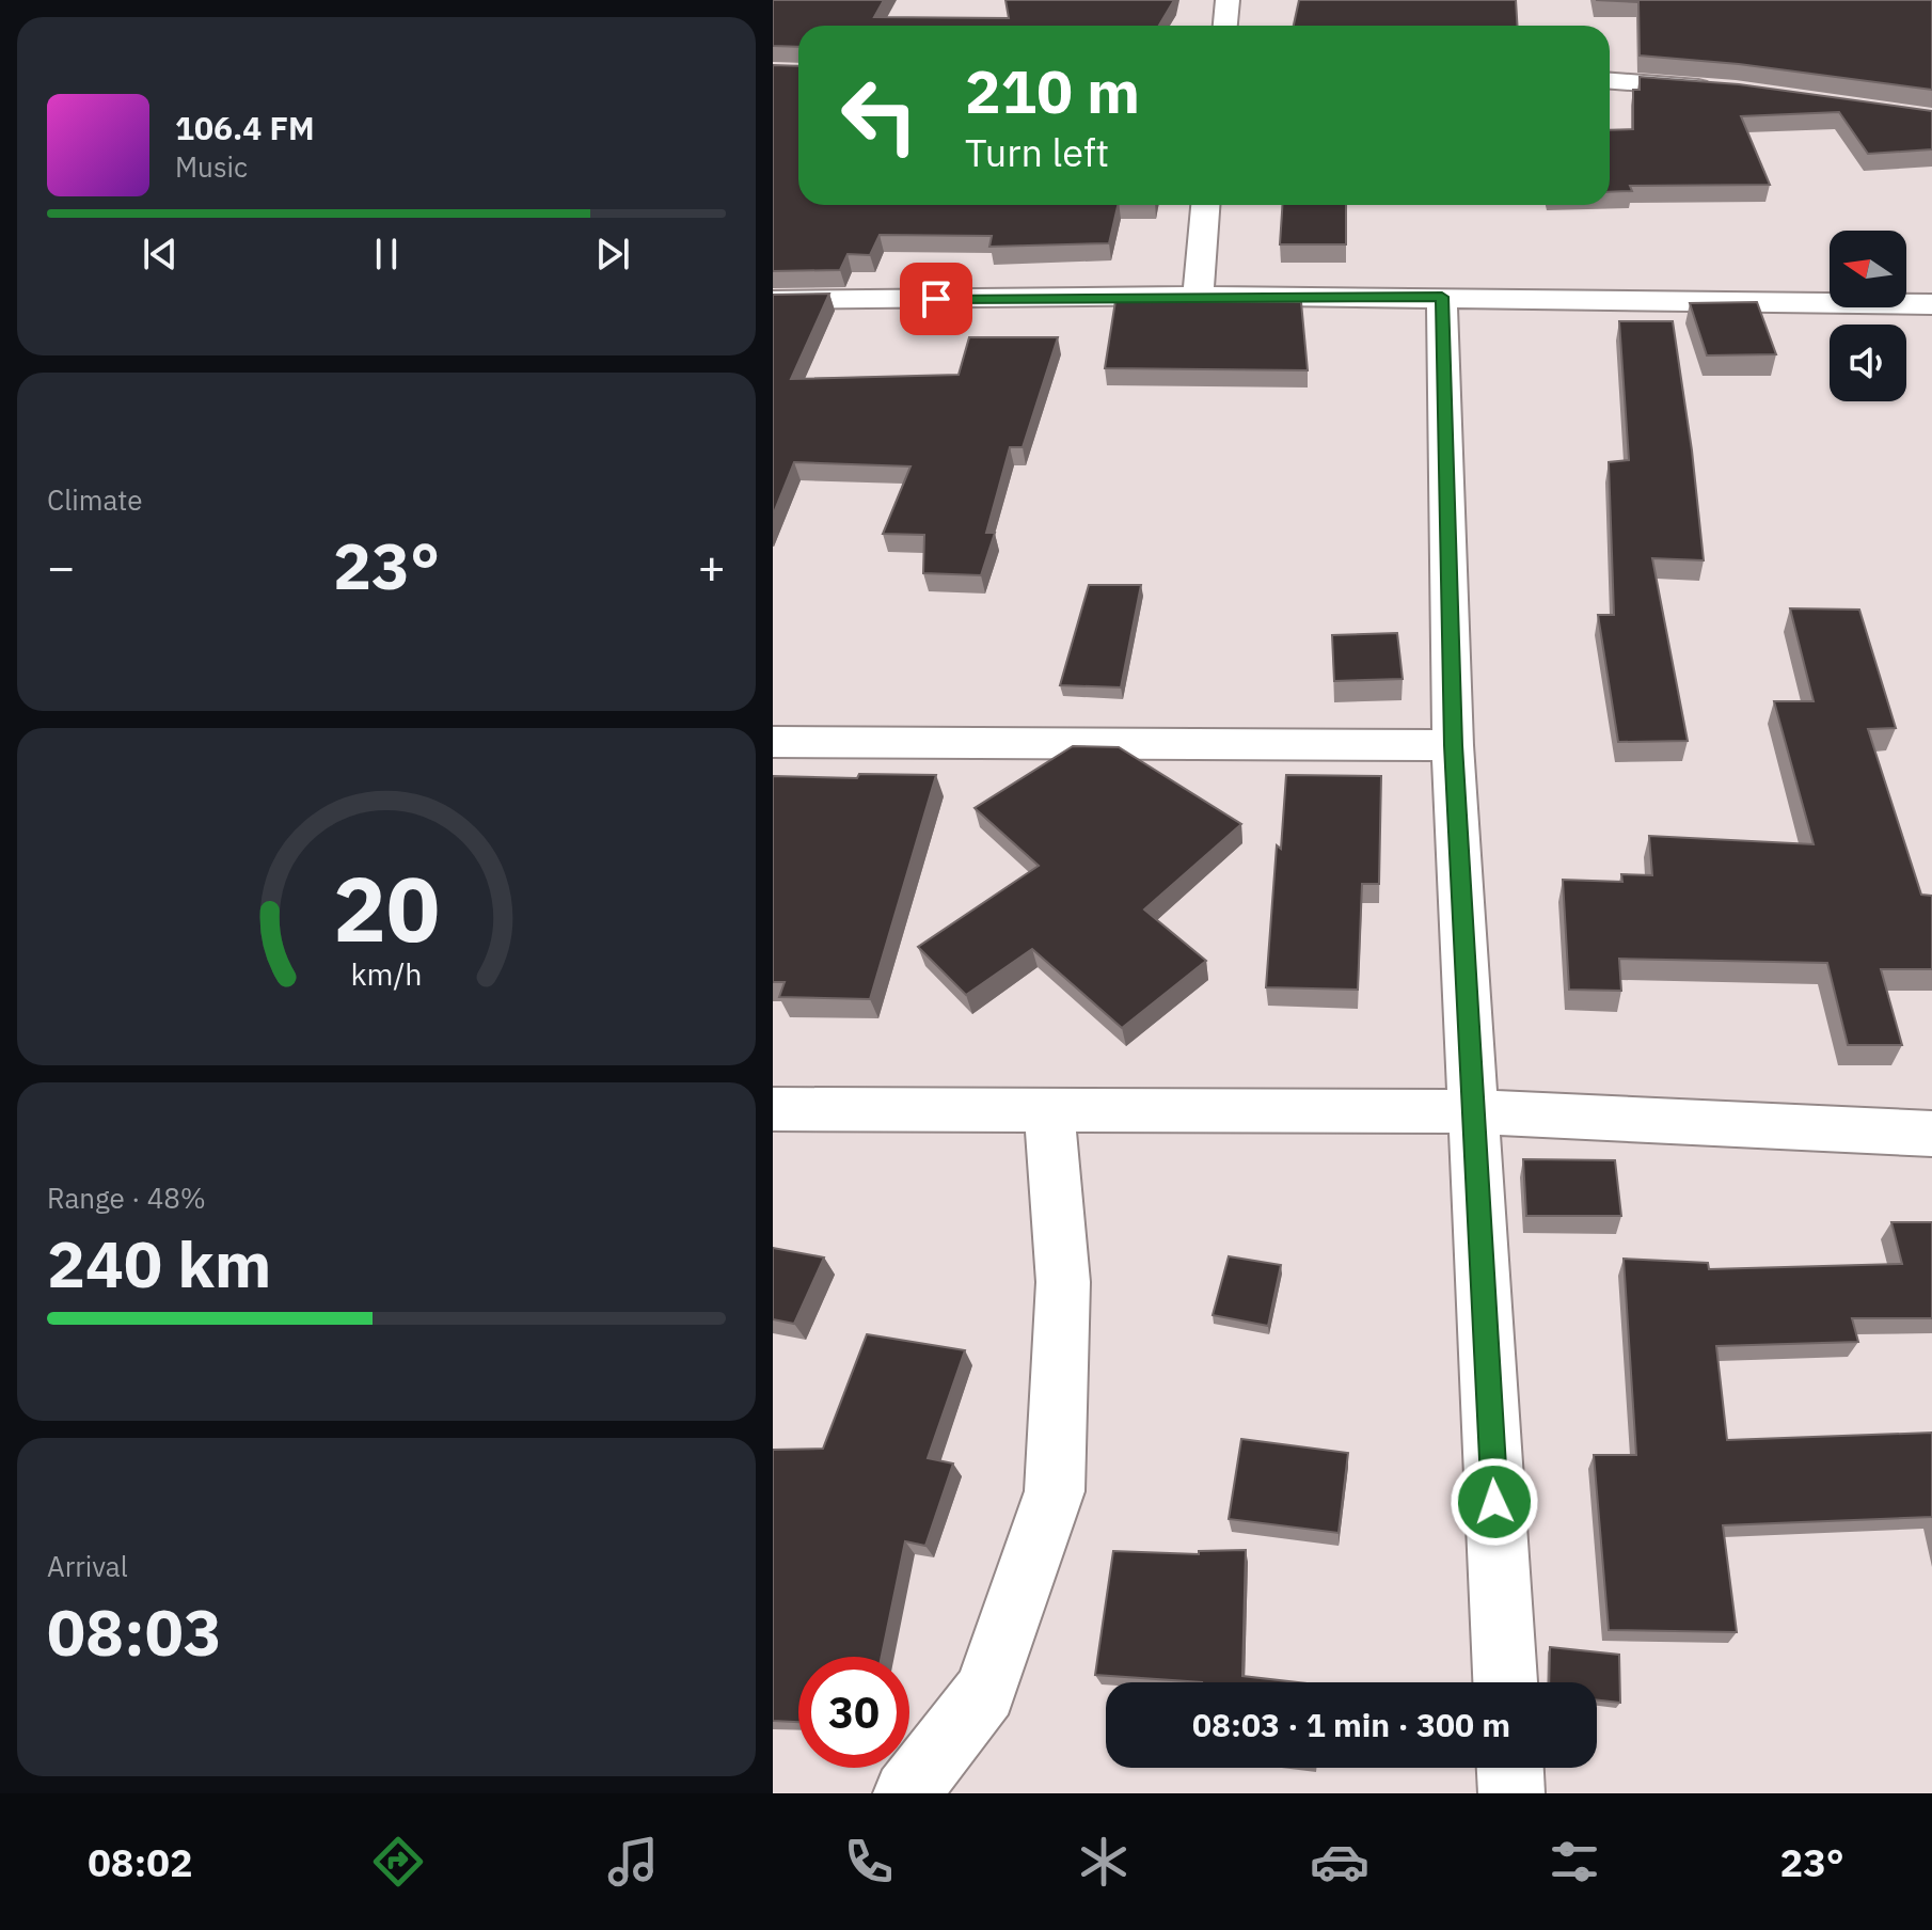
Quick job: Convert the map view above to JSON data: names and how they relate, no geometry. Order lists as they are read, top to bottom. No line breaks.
{"north":"left","page":{"turn":["210 m","Turn left"],"song":["106.4 FM","Music"],"tile":["Climate",["Range · 48%","240 km"],["Arrival","08:03"]],"heat":["−","23°","+"],"limit":"30","trip":"08:03 · 1 min · 300 m","tabs":["08:02","23°"],"gauge":["20","km/h"]}}
